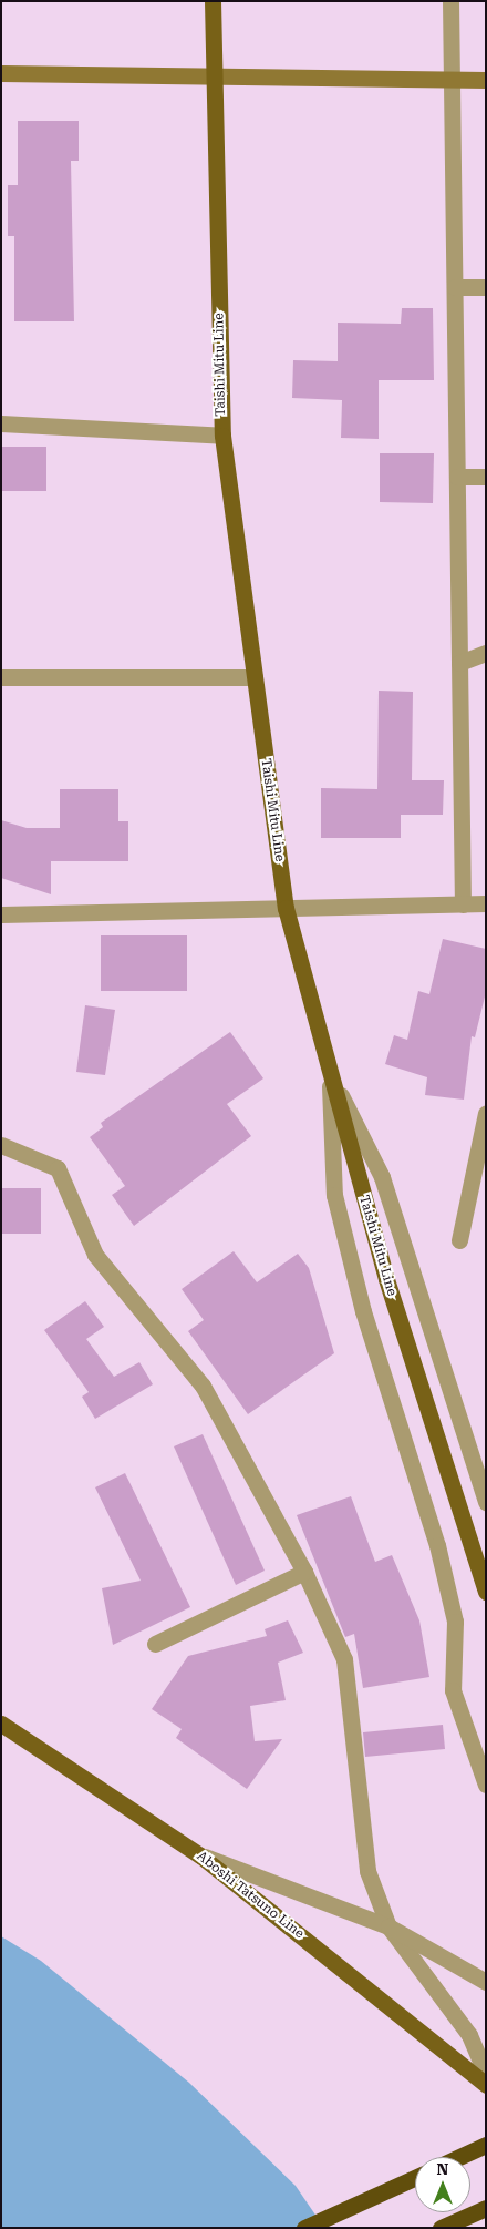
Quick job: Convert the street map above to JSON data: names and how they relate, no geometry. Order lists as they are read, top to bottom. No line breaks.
{"streets":{"main road":["Taishi Mitu Line","Aboshi Tatsuno Line"]},"north":"top"}
